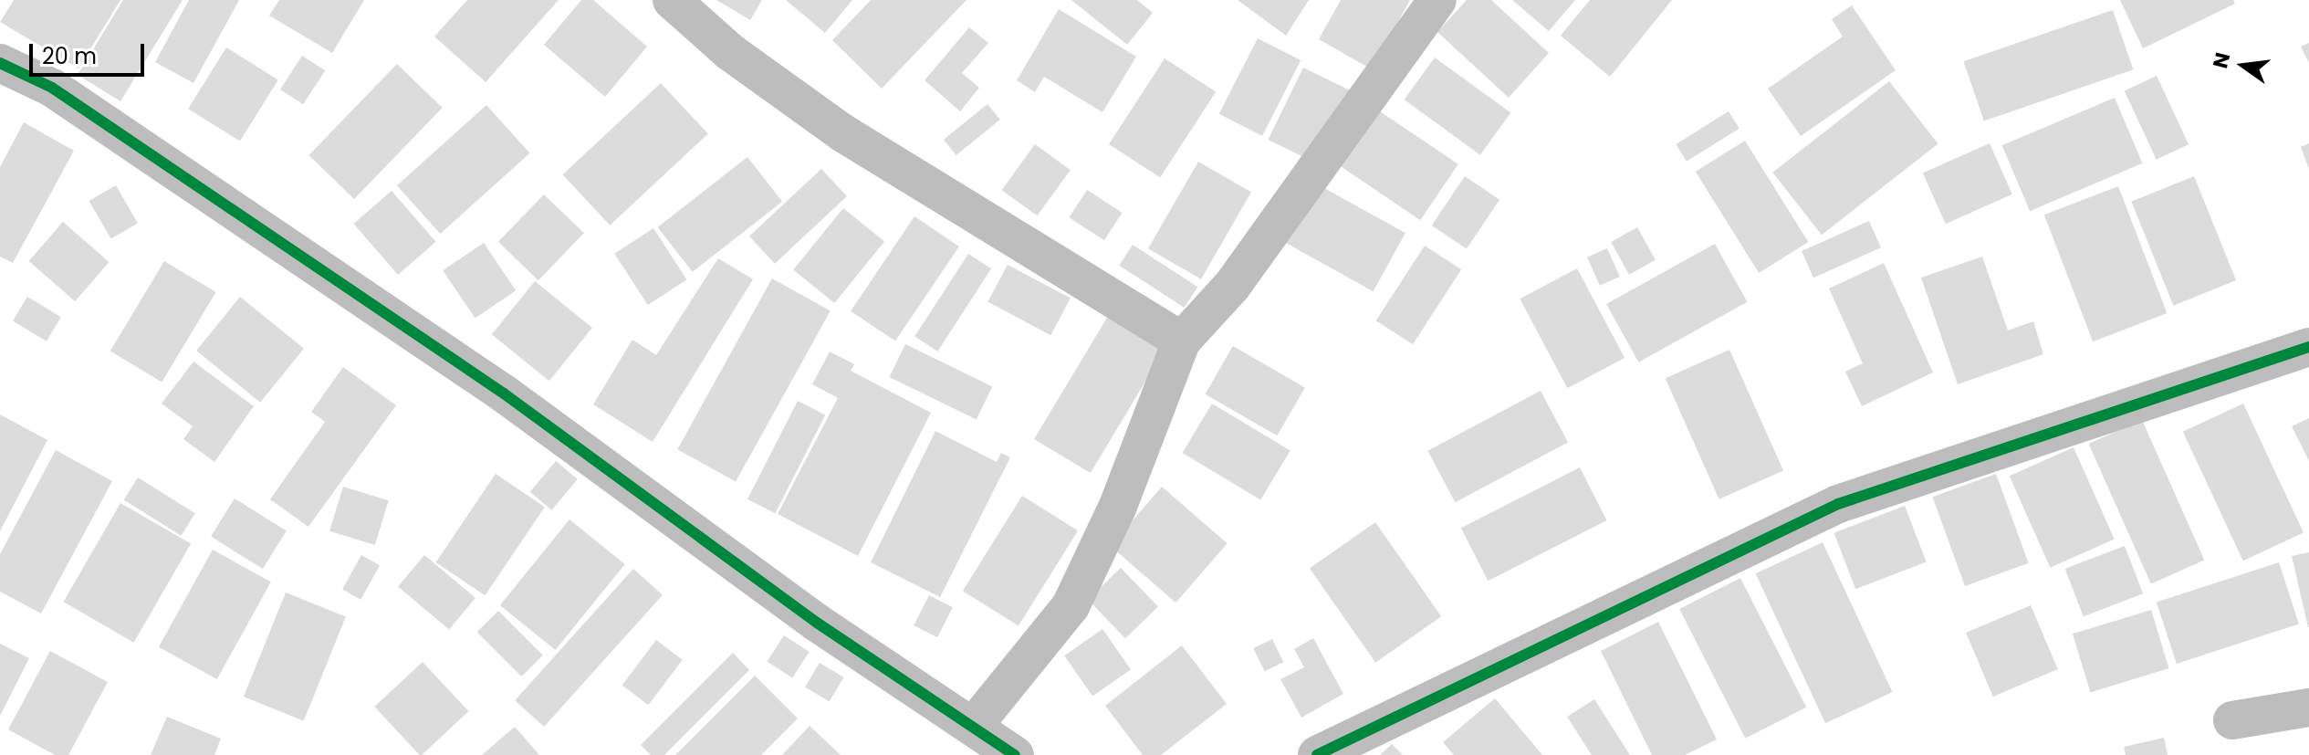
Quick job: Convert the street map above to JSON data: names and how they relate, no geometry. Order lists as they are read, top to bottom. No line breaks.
{"scale_bar":"20 m","north":"left"}
